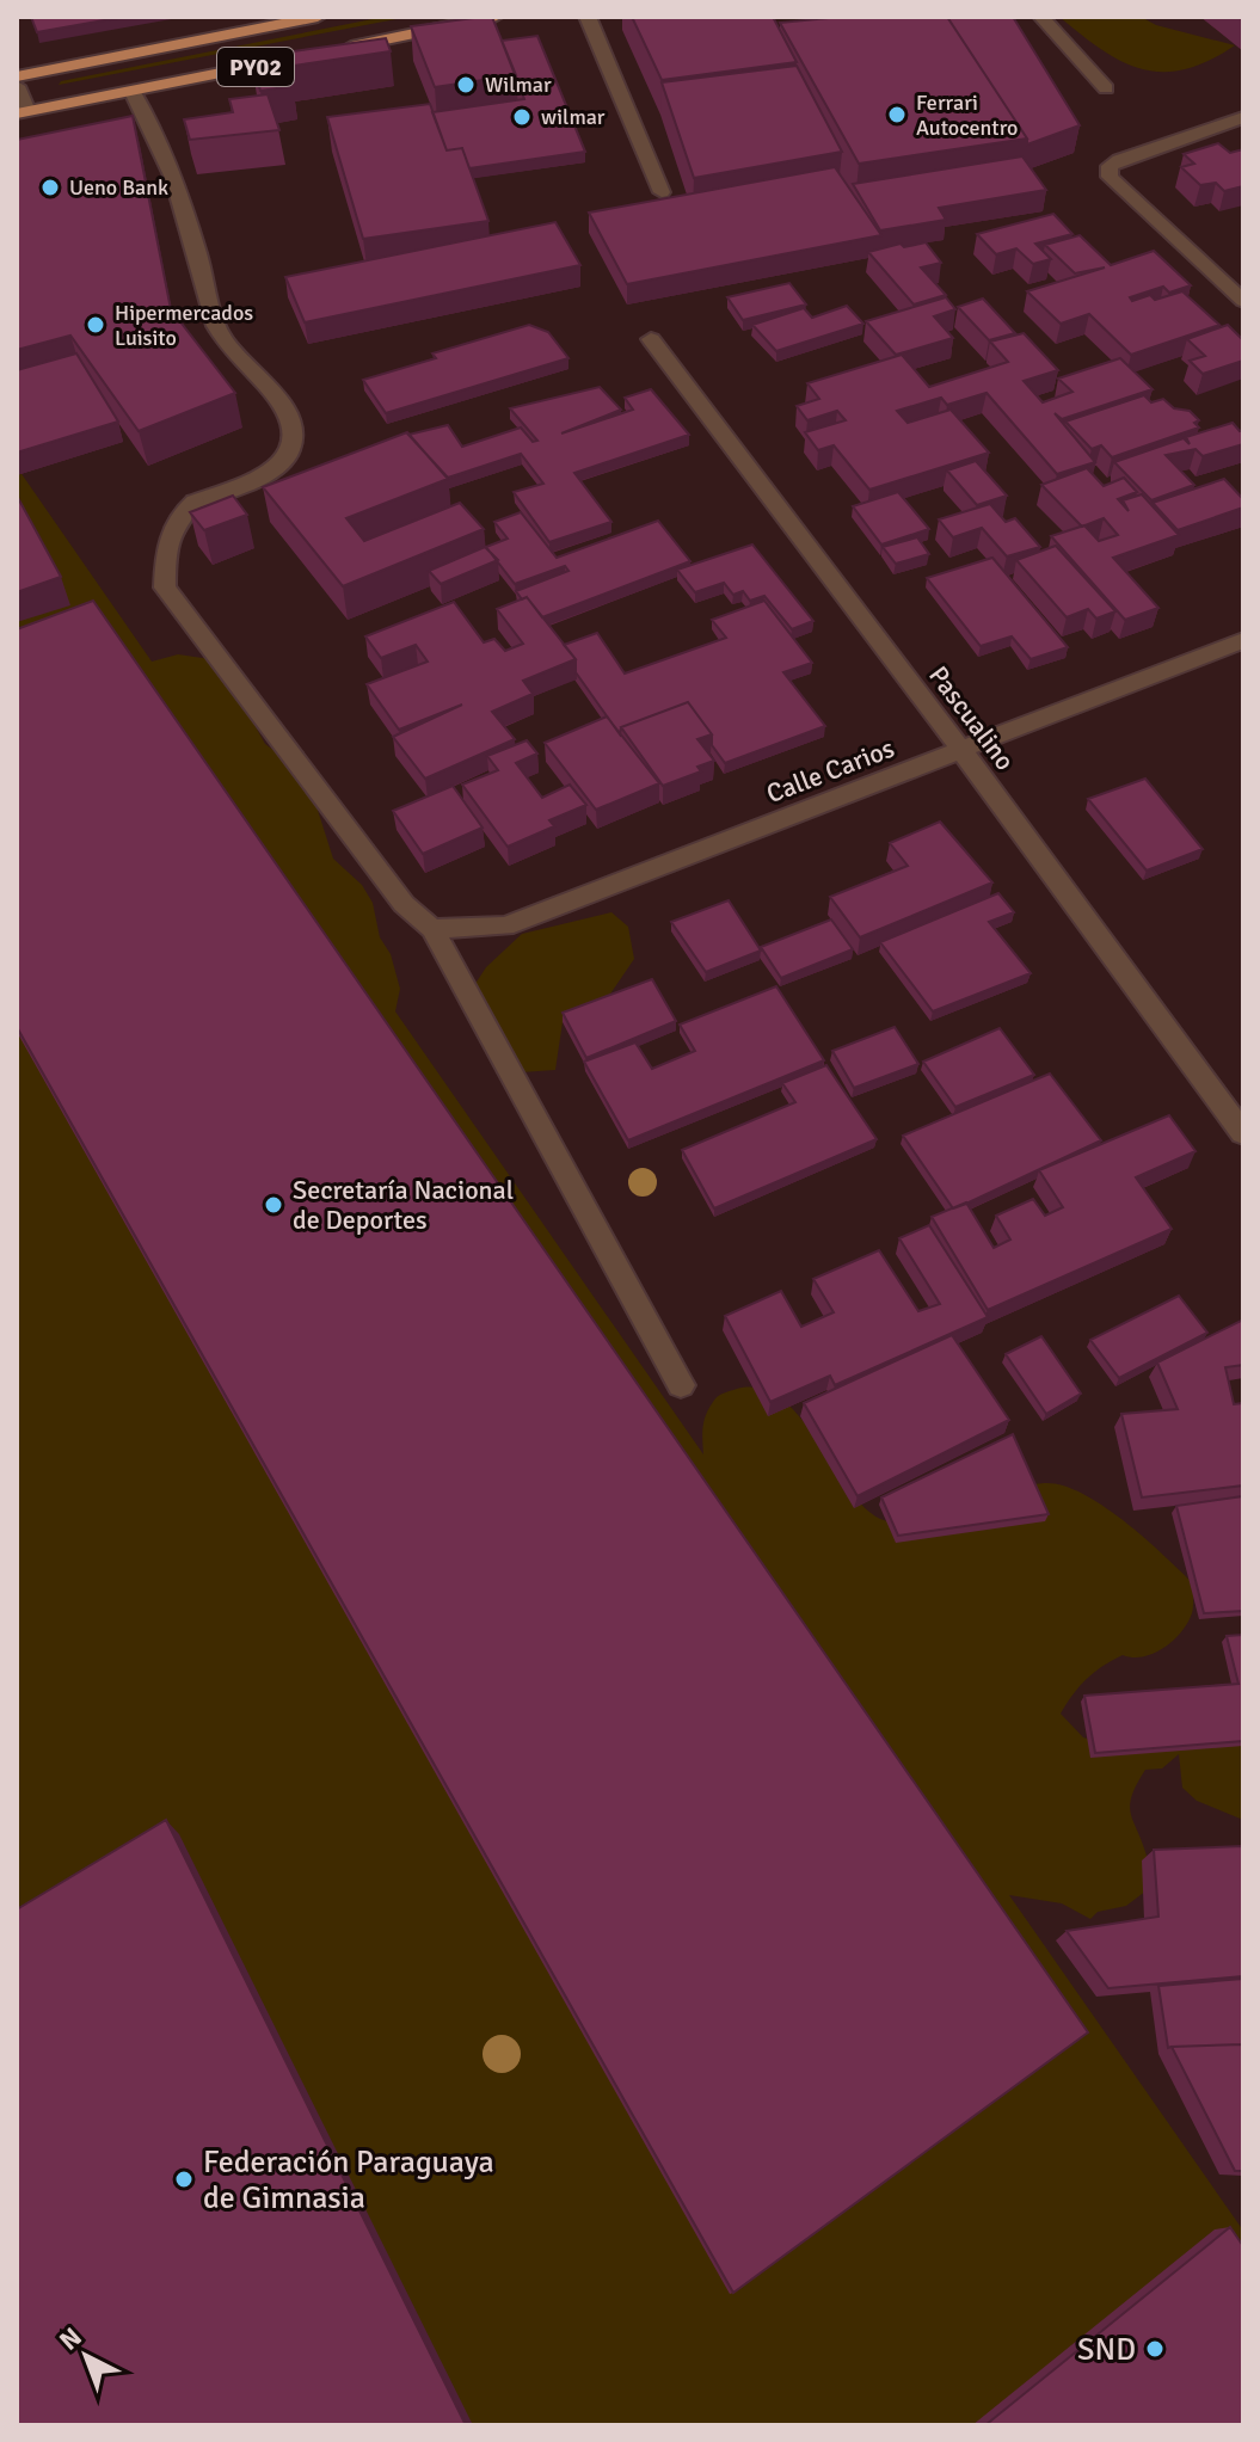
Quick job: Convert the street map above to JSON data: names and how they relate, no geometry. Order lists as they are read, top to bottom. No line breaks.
{"streets":{"highway":["PY02"],"street":["Pascualino","Calle Carios"]},"crossings":[["Pascualino","Calle Carios"]],"places":["Wilmar","Ferrari Autocentro","wilmar","Ueno Bank","Hipermercados Luisito","Secretaría Nacional de Deportes","Federación Paraguaya de Gimnasia","SND"],"north":"top left"}
